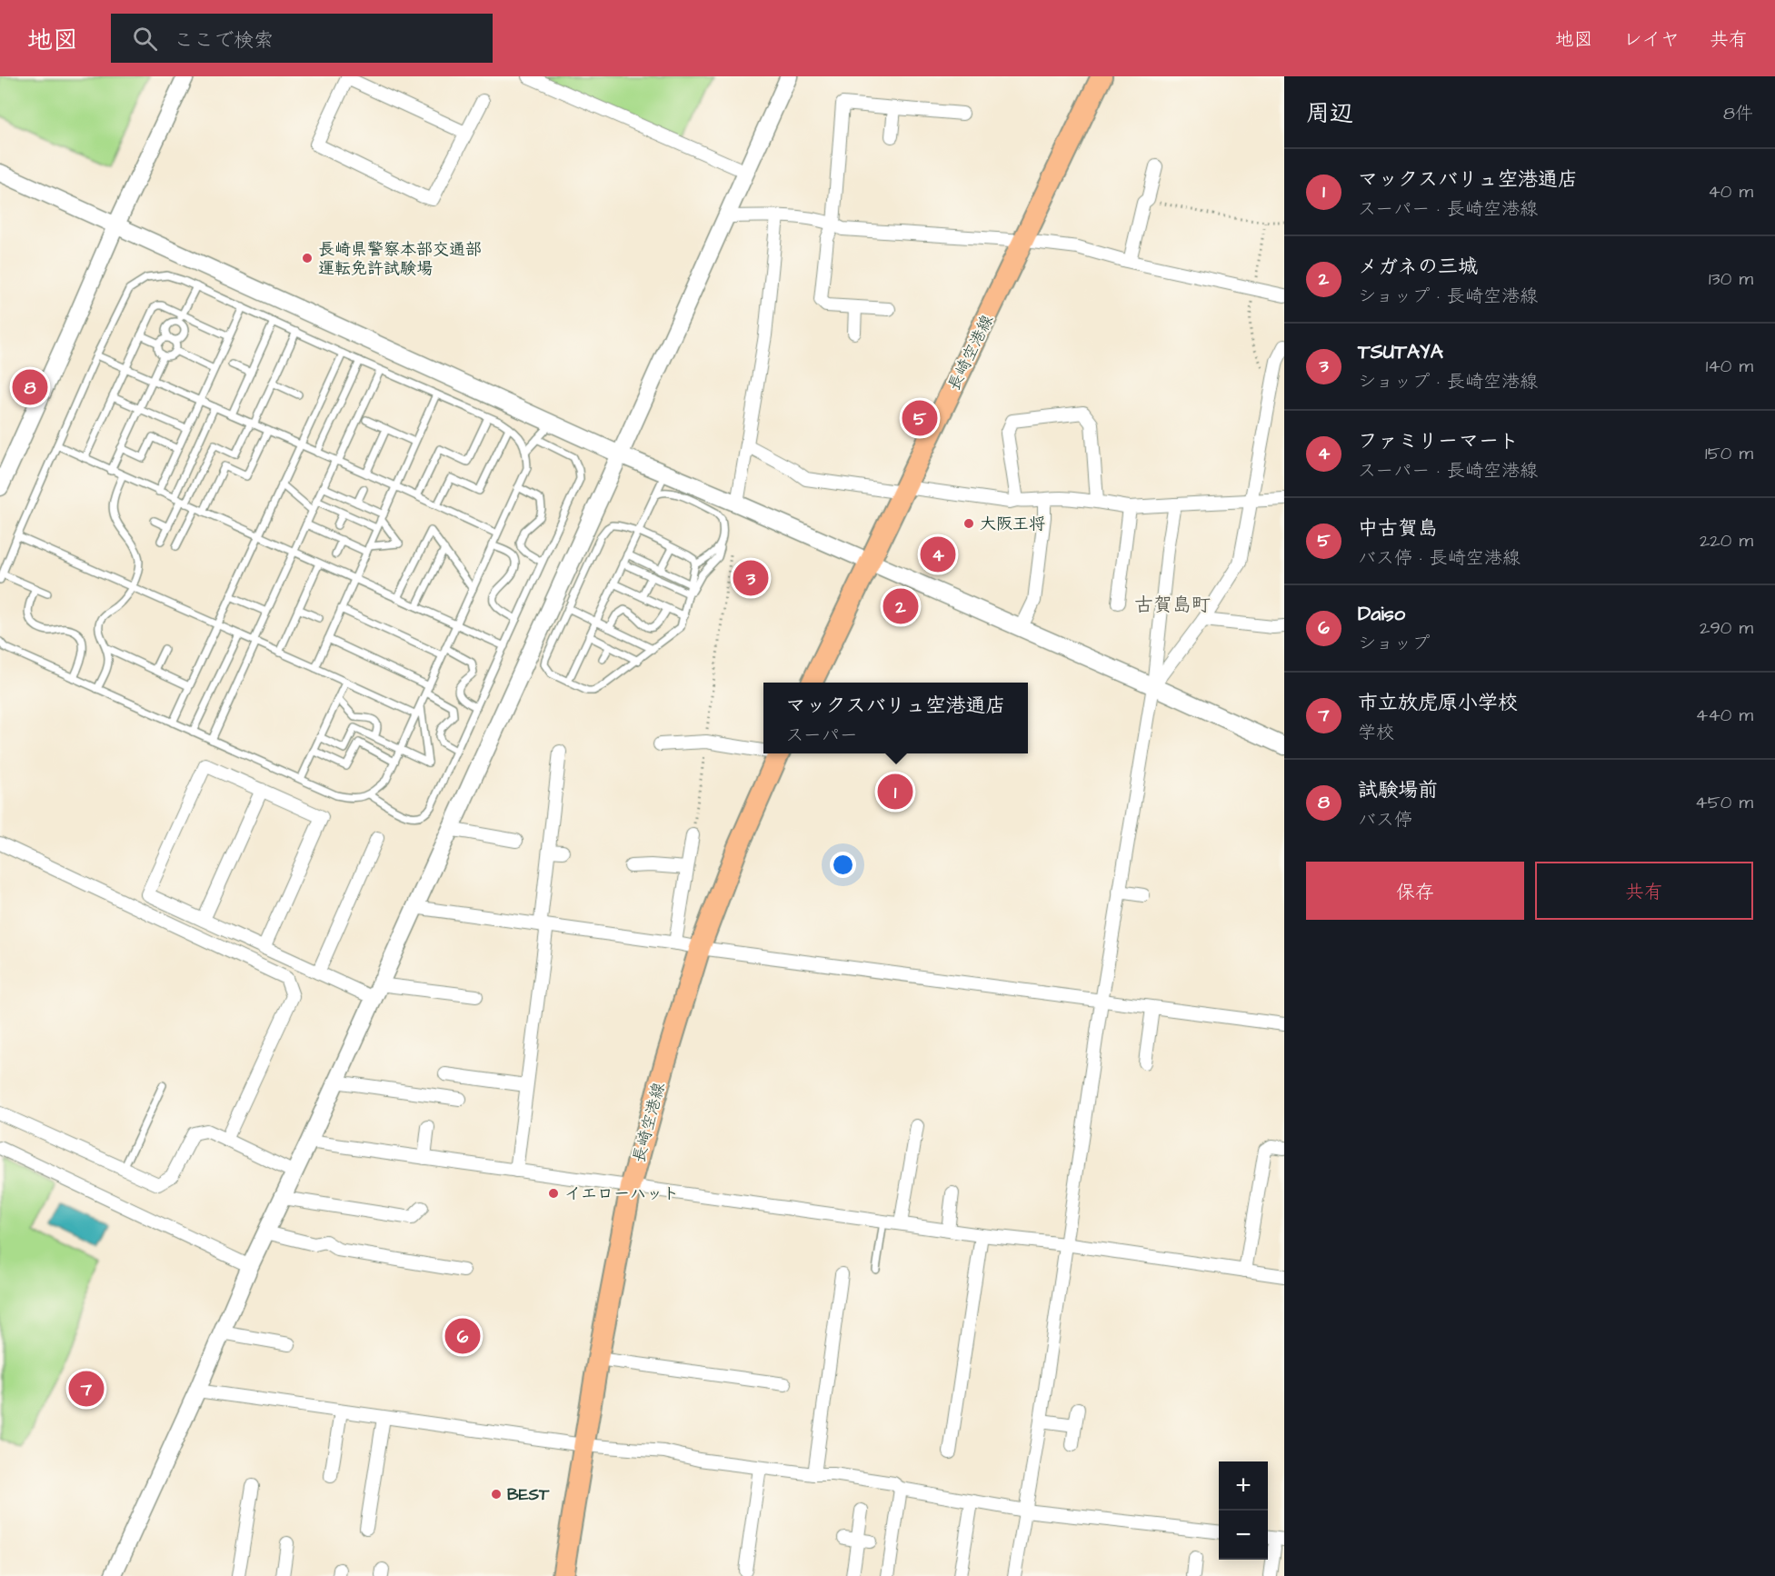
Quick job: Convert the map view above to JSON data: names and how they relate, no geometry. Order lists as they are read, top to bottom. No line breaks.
{"streets":{"main road":["長崎空港線"]},"districts":["古賀島町"],"places":["長崎県警察本部交通部 運転免許試験場","大阪王将","イエローハット","BEST"],"page":{"header":"地図","search":"ここで検索","nav":["地図","レイヤ","共有"],"heading":["周辺","8件"],"list":[{"mark":"1","name":"マックスバリュ空港通店","note":"スーパー · 長崎空港線","value":"40 m"},{"mark":"2","name":"メガネの三城","note":"ショップ · 長崎空港線","value":"130 m"},{"mark":"3","name":"TSUTAYA","note":"ショップ · 長崎空港線","value":"140 m"},{"mark":"4","name":"ファミリーマート","note":"スーパー · 長崎空港線","value":"150 m"},{"mark":"5","name":"中古賀島","note":"バス停 · 長崎空港線","value":"220 m"},{"mark":"6","name":"Daiso","note":"ショップ","value":"290 m"},{"mark":"7","name":"市立放虎原小学校","note":"学校","value":"440 m"},{"mark":"8","name":"試験場前","note":"バス停","value":"450 m"}],"pins":["8","5","4","3","2","1","6","7"],"popup":["マックスバリュ空港通店","スーパー"],"buttons":["保存","共有"],"map_buttons":["+","−"]}}
